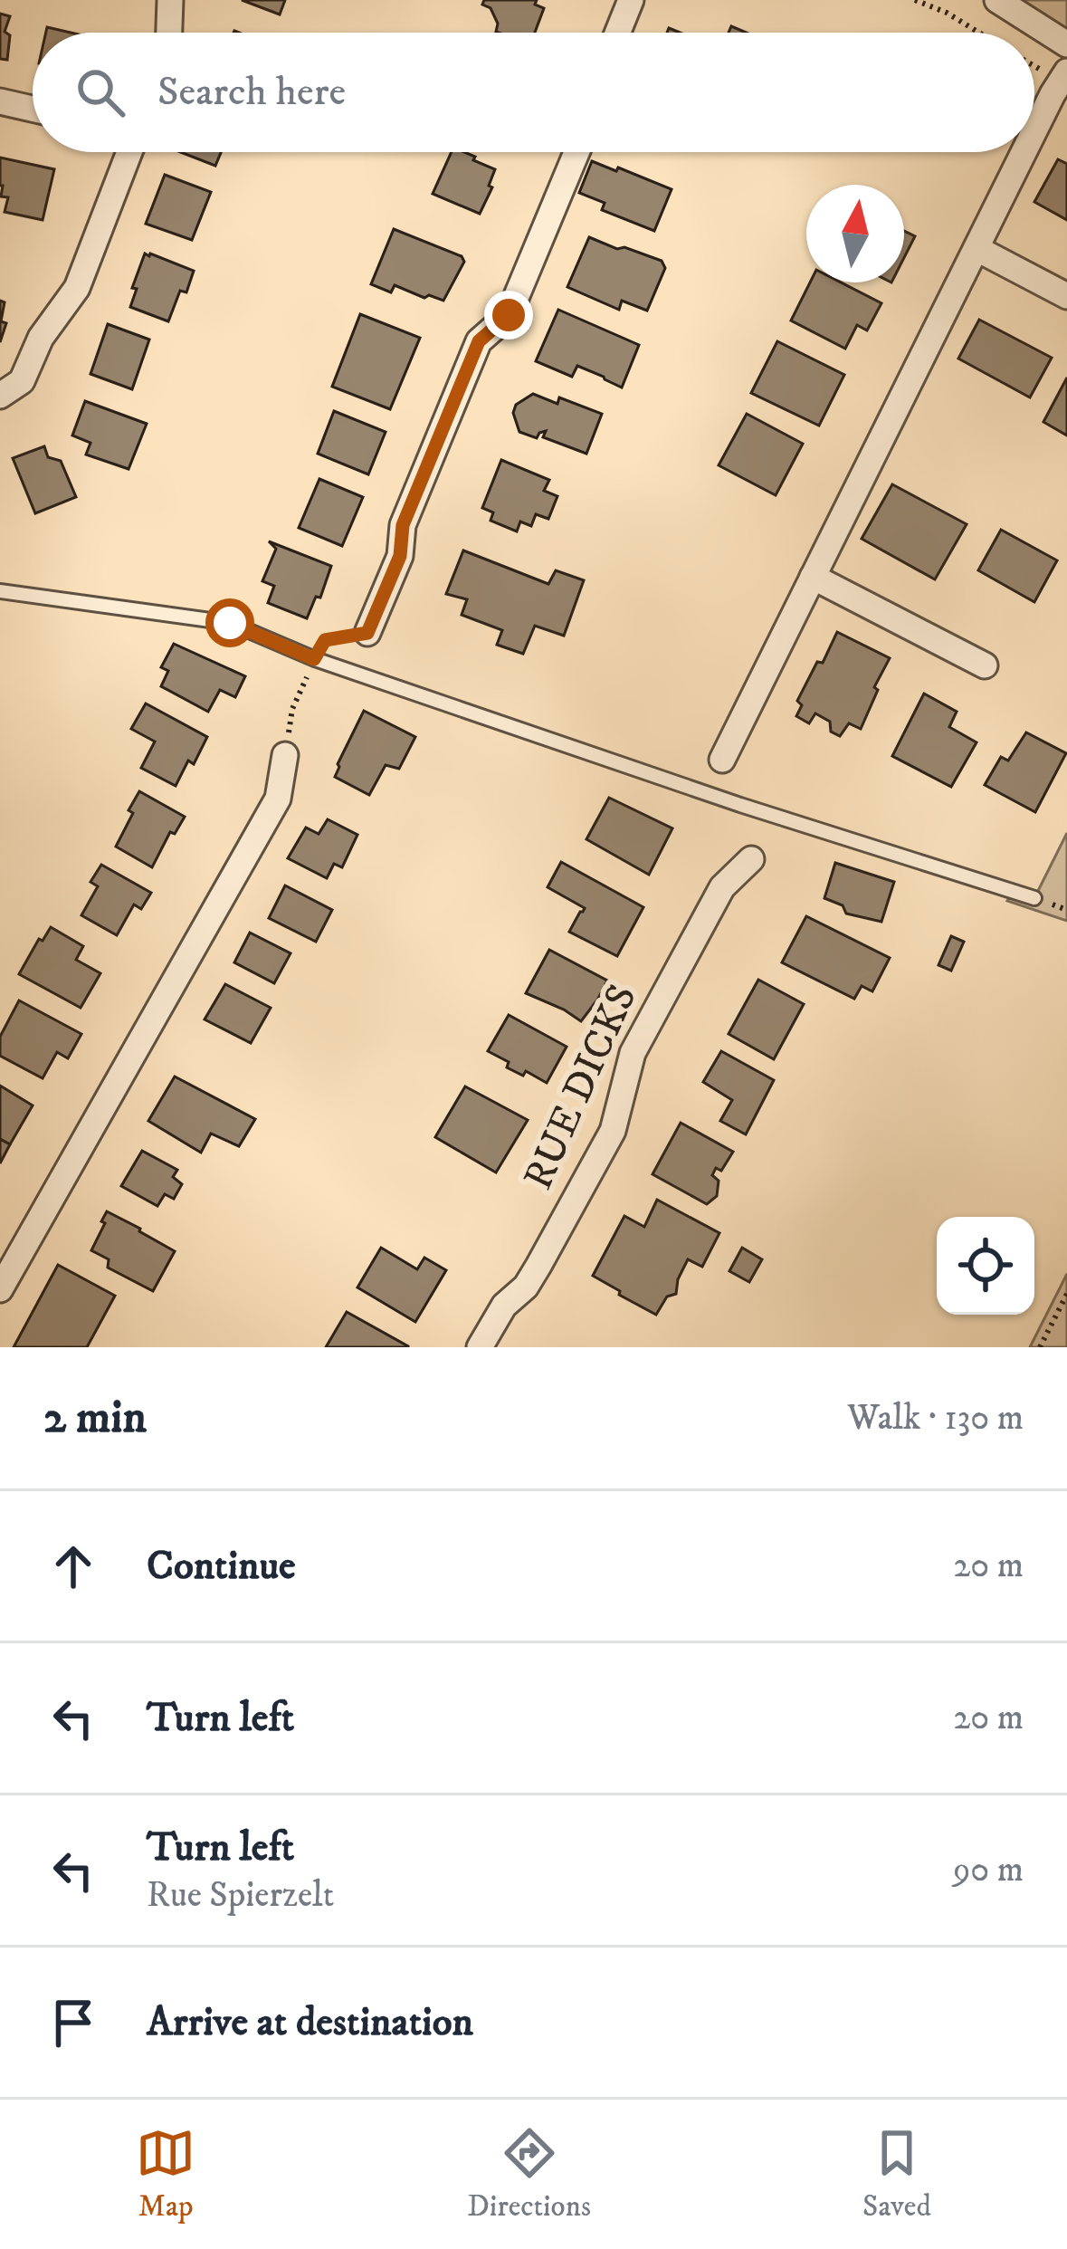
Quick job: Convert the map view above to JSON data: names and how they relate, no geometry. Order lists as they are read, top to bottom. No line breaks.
{"streets":{"street":["RUE DICKS"]},"north":"top","page":{"search":"Search here","heading":["2 min","Walk · 130 m"],"list":[["Continue","20 m"],["Turn left","20 m"],["Turn left","Rue Spierzelt","90 m"],"Arrive at destination"],"nav":["Map","Directions","Saved"]}}
